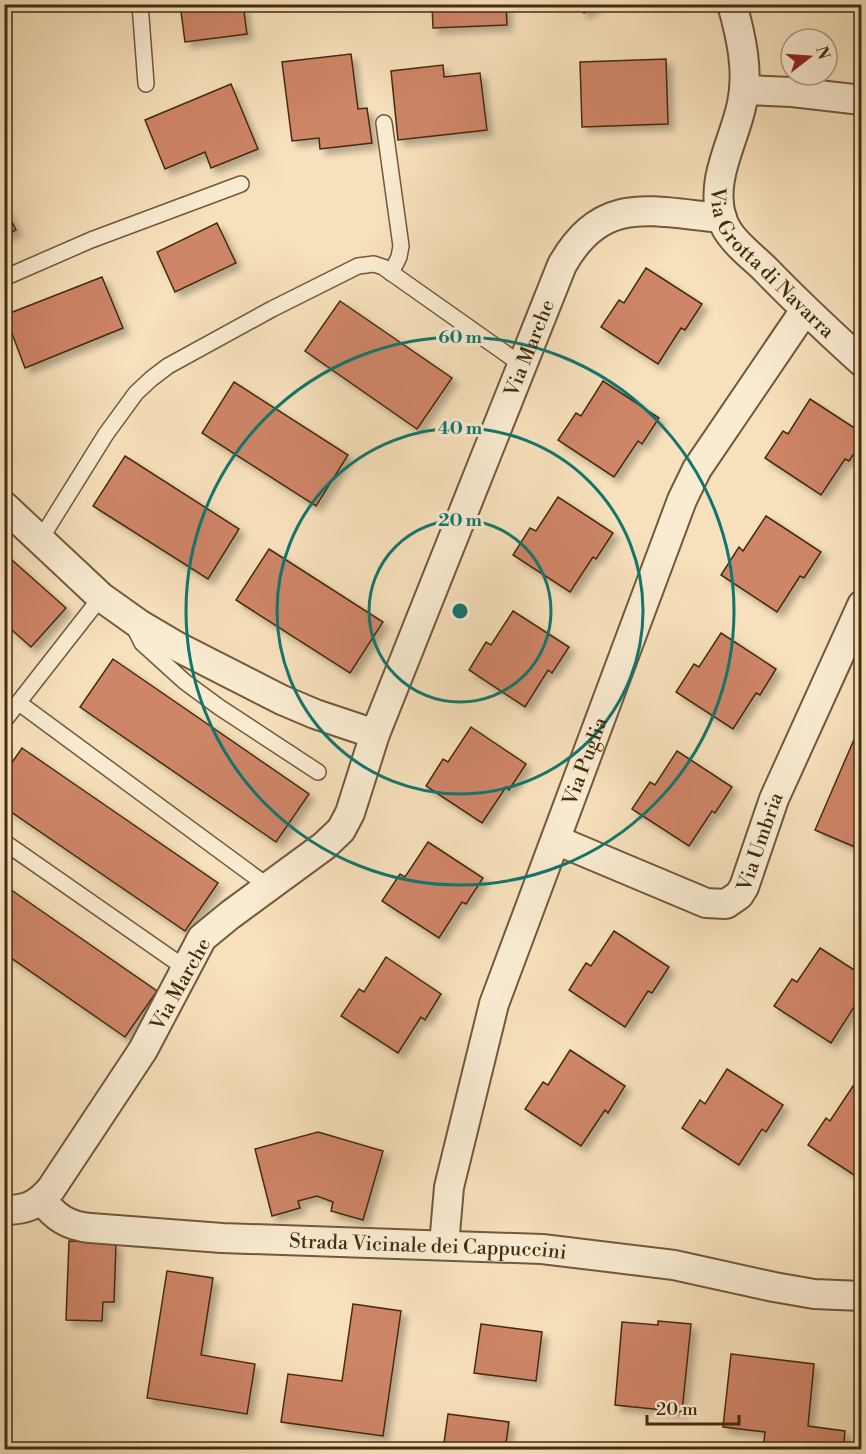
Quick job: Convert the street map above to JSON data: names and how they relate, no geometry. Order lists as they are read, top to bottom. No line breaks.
{"streets":{"street":["Via Grotta di Navarra","Via Marche","Via Puglia","Via Umbria","Strada Vicinale dei Cappuccini"]},"crossings":[["Via Grotta di Navarra","Via Marche"],["Via Grotta di Navarra","Via Puglia"],["Via Marche","Strada Vicinale dei Cappuccini"],["Via Puglia","Via Umbria"],["Via Puglia","Strada Vicinale dei Cappuccini"]],"scale_bar":"20 m","north":"right","rings":["60 m","40 m","20 m"]}
